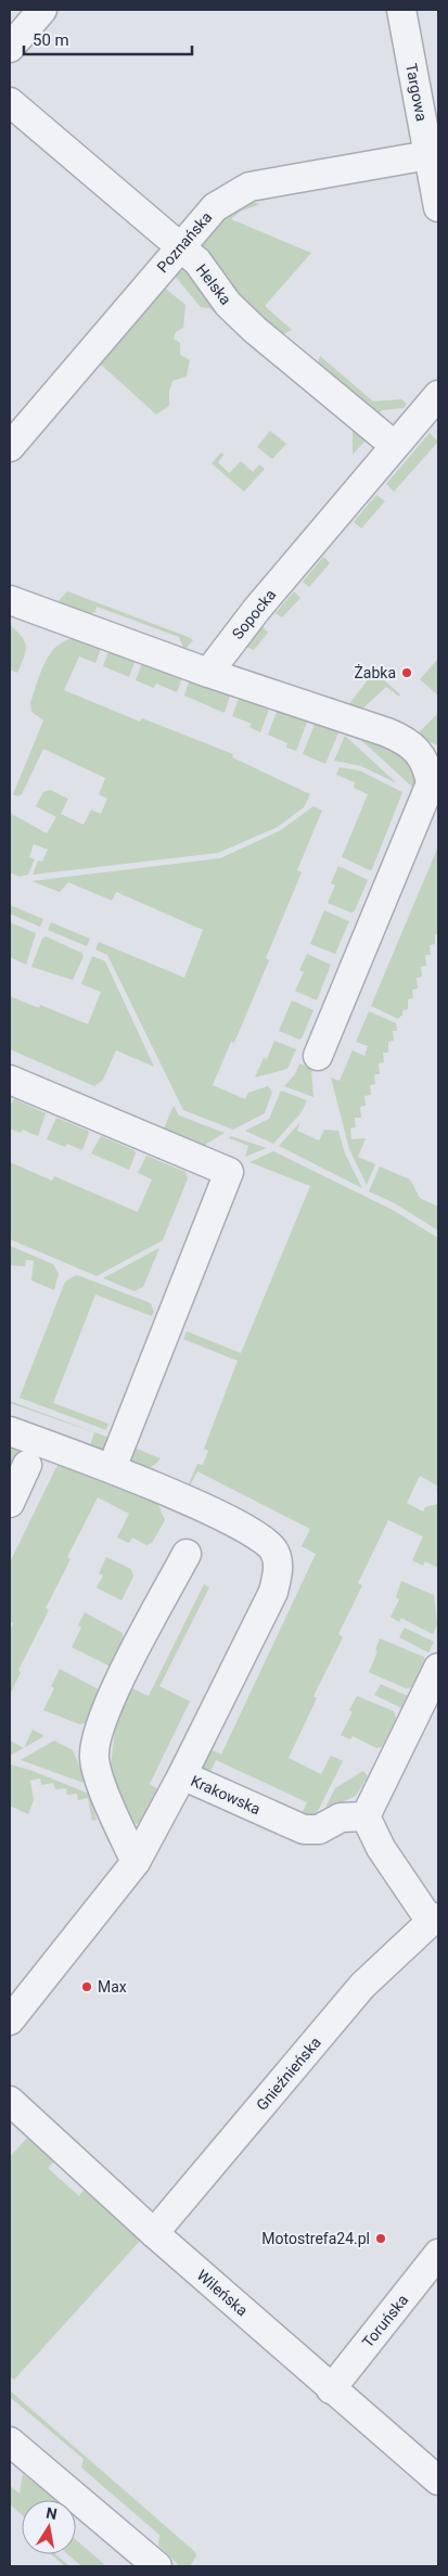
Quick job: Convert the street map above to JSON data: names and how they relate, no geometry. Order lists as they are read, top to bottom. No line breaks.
{"streets":{"street":["Targowa","Poznańska","Helska","Sopocka","Krakowska","Gnieźnieńska","Wileńska","Toruńska"]},"crossings":[["Targowa","Poznańska"],["Poznańska","Helska"],["Helska","Sopocka"],["Krakowska","Gnieźnieńska"],["Gnieźnieńska","Wileńska"],["Wileńska","Toruńska"]],"places":["Żabka","Max","Motostrefa24.pl"],"scale_bar":"50 m","north":"top"}
